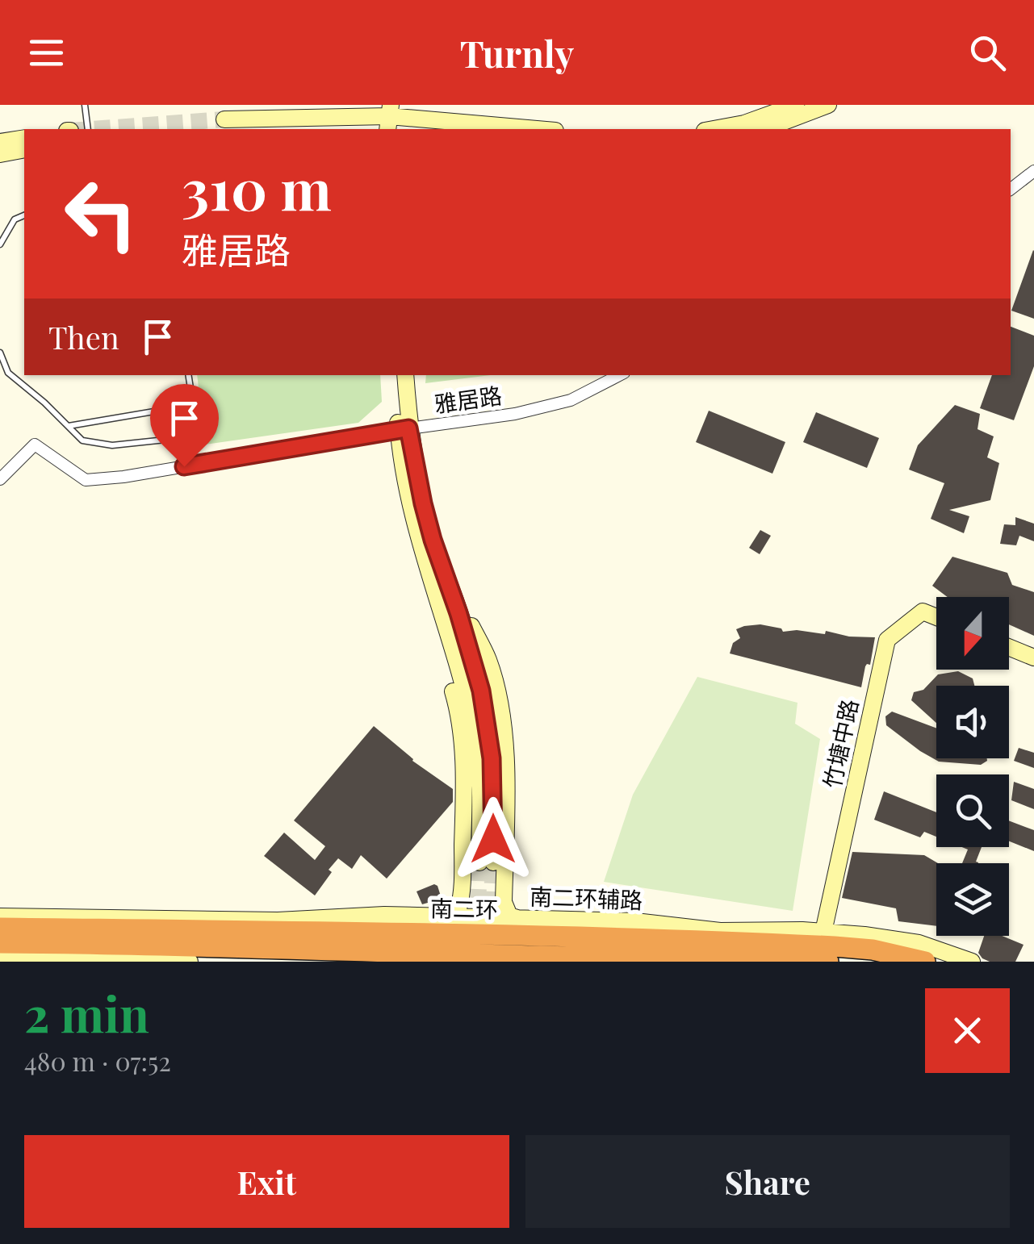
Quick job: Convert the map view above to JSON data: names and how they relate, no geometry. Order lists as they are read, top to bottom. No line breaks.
{"streets":{"highway":["南二环"],"main road":["竹塘中路","南二环辅路"],"street":["雅居路"]},"crossings":[["竹塘中路","南二环辅路"]],"north":"bottom","page":{"header":"Turnly","turn":["310 m","雅居路"],"then":"Then","heading":["2 min","480 m · 07:52"],"buttons":["Exit","Share"]}}
